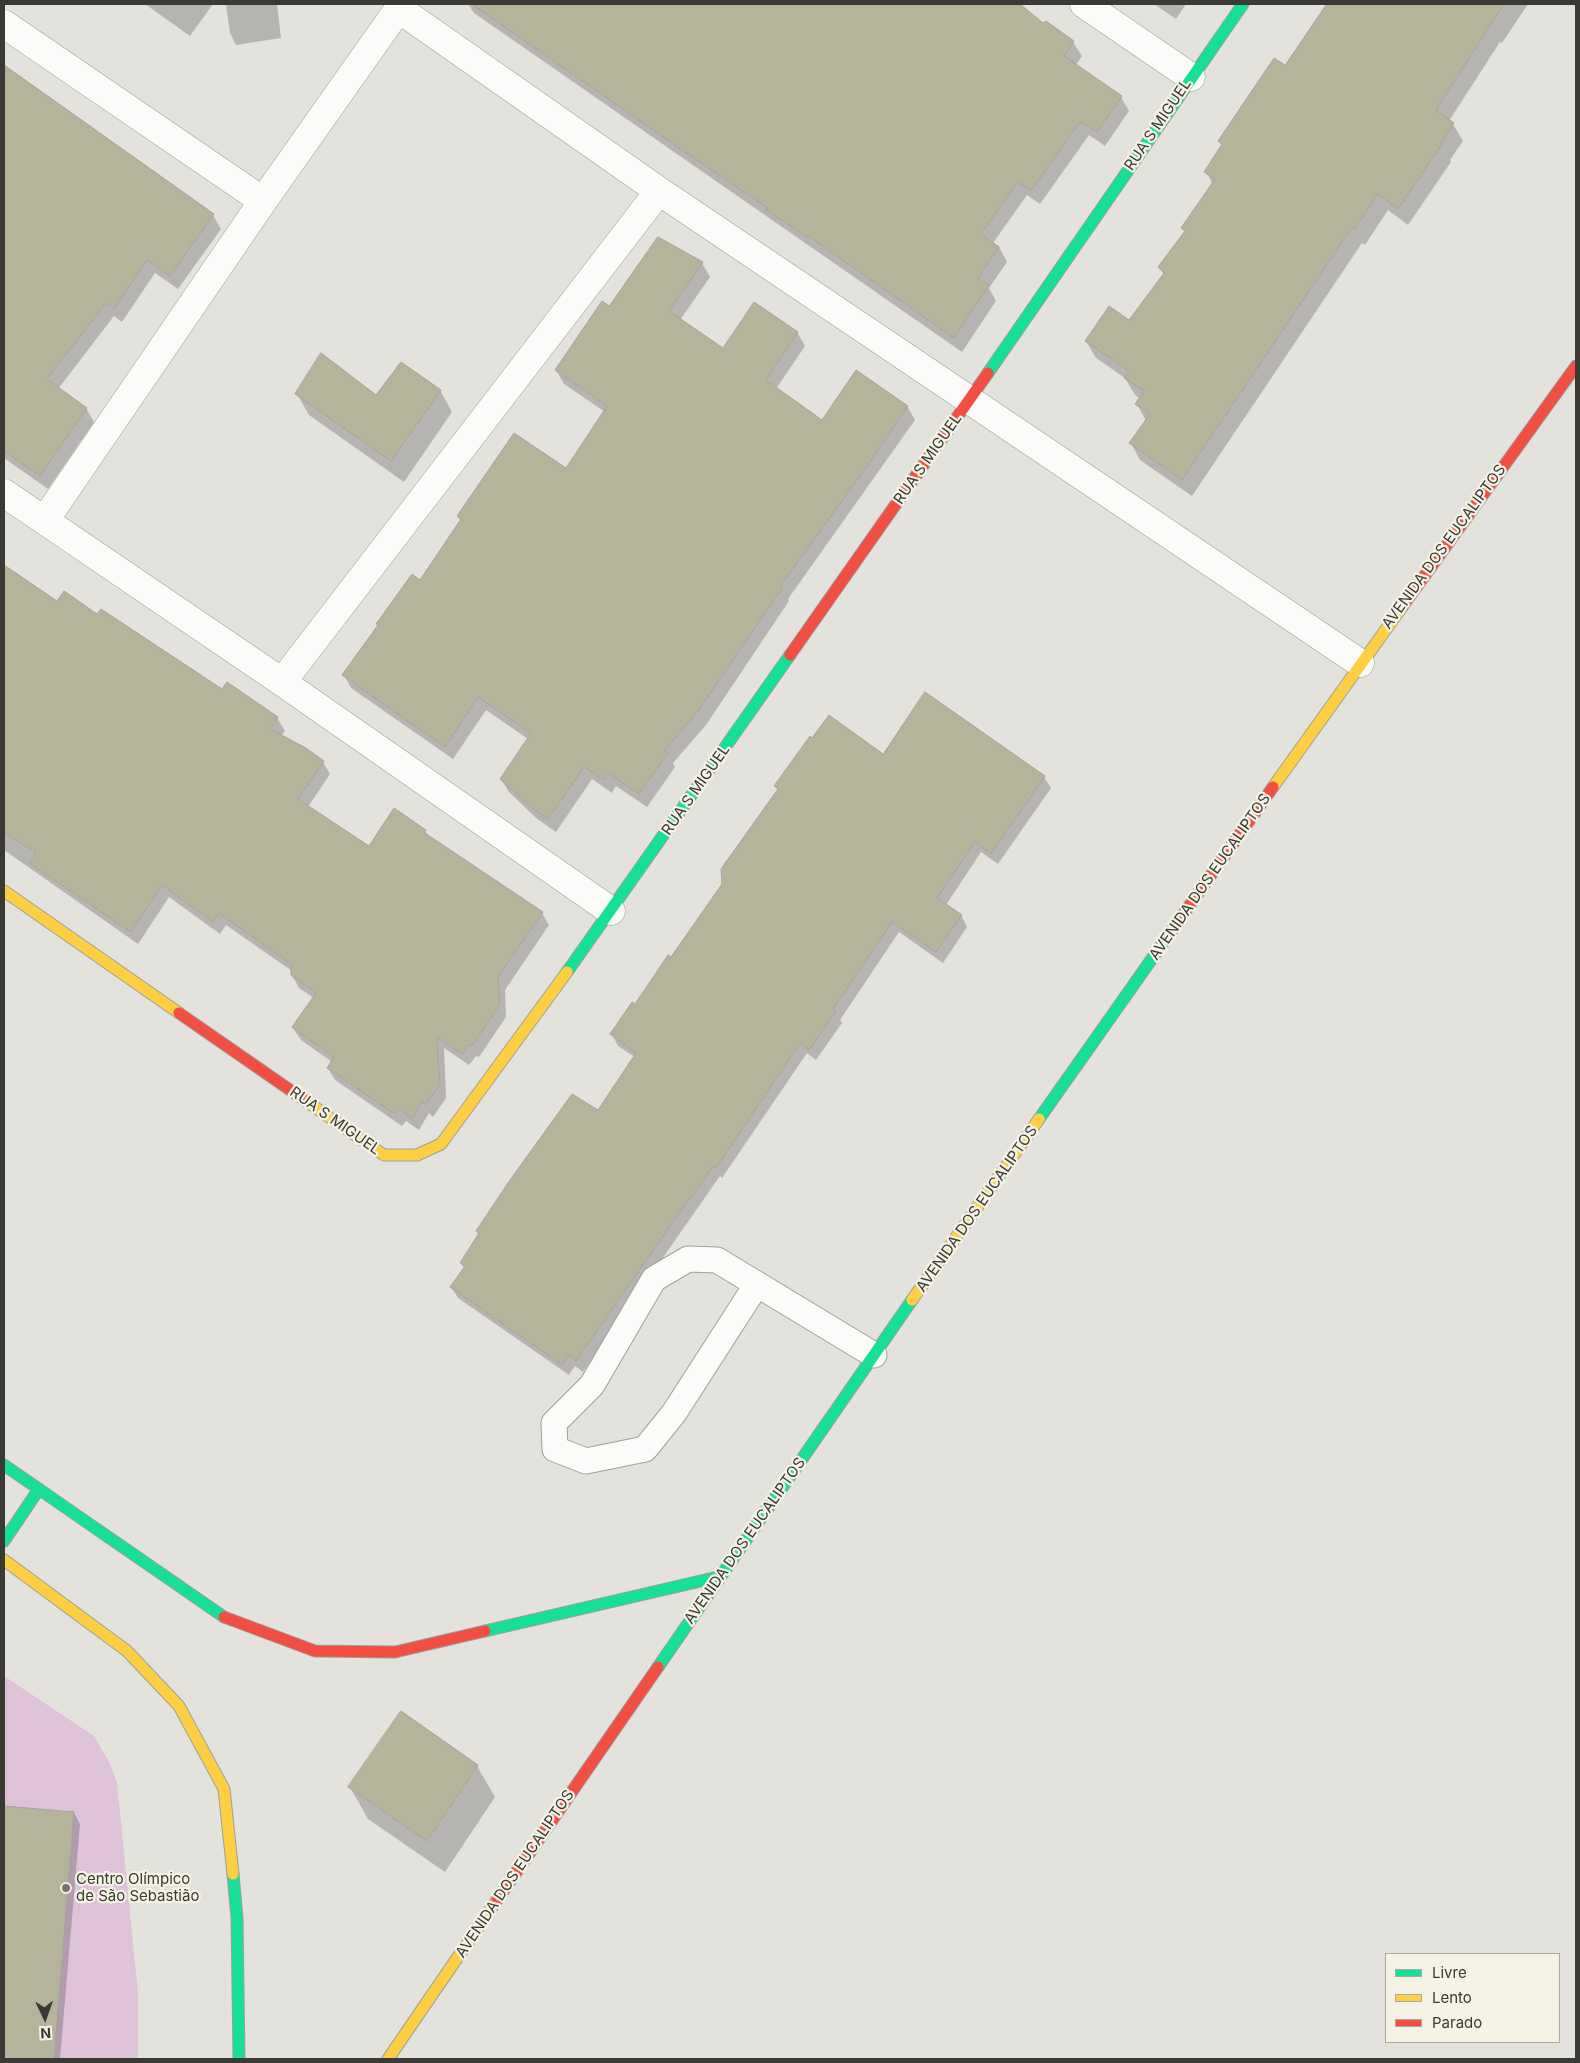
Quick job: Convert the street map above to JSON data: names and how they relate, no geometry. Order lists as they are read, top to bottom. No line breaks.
{"streets":{"street":["RUA S MIGUEL","AVENIDA DOS EUCALIPTOS"]},"places":["Centro Olímpico de São Sebastião"],"legend":["Livre","Lento","Parado"],"north":"bottom"}
